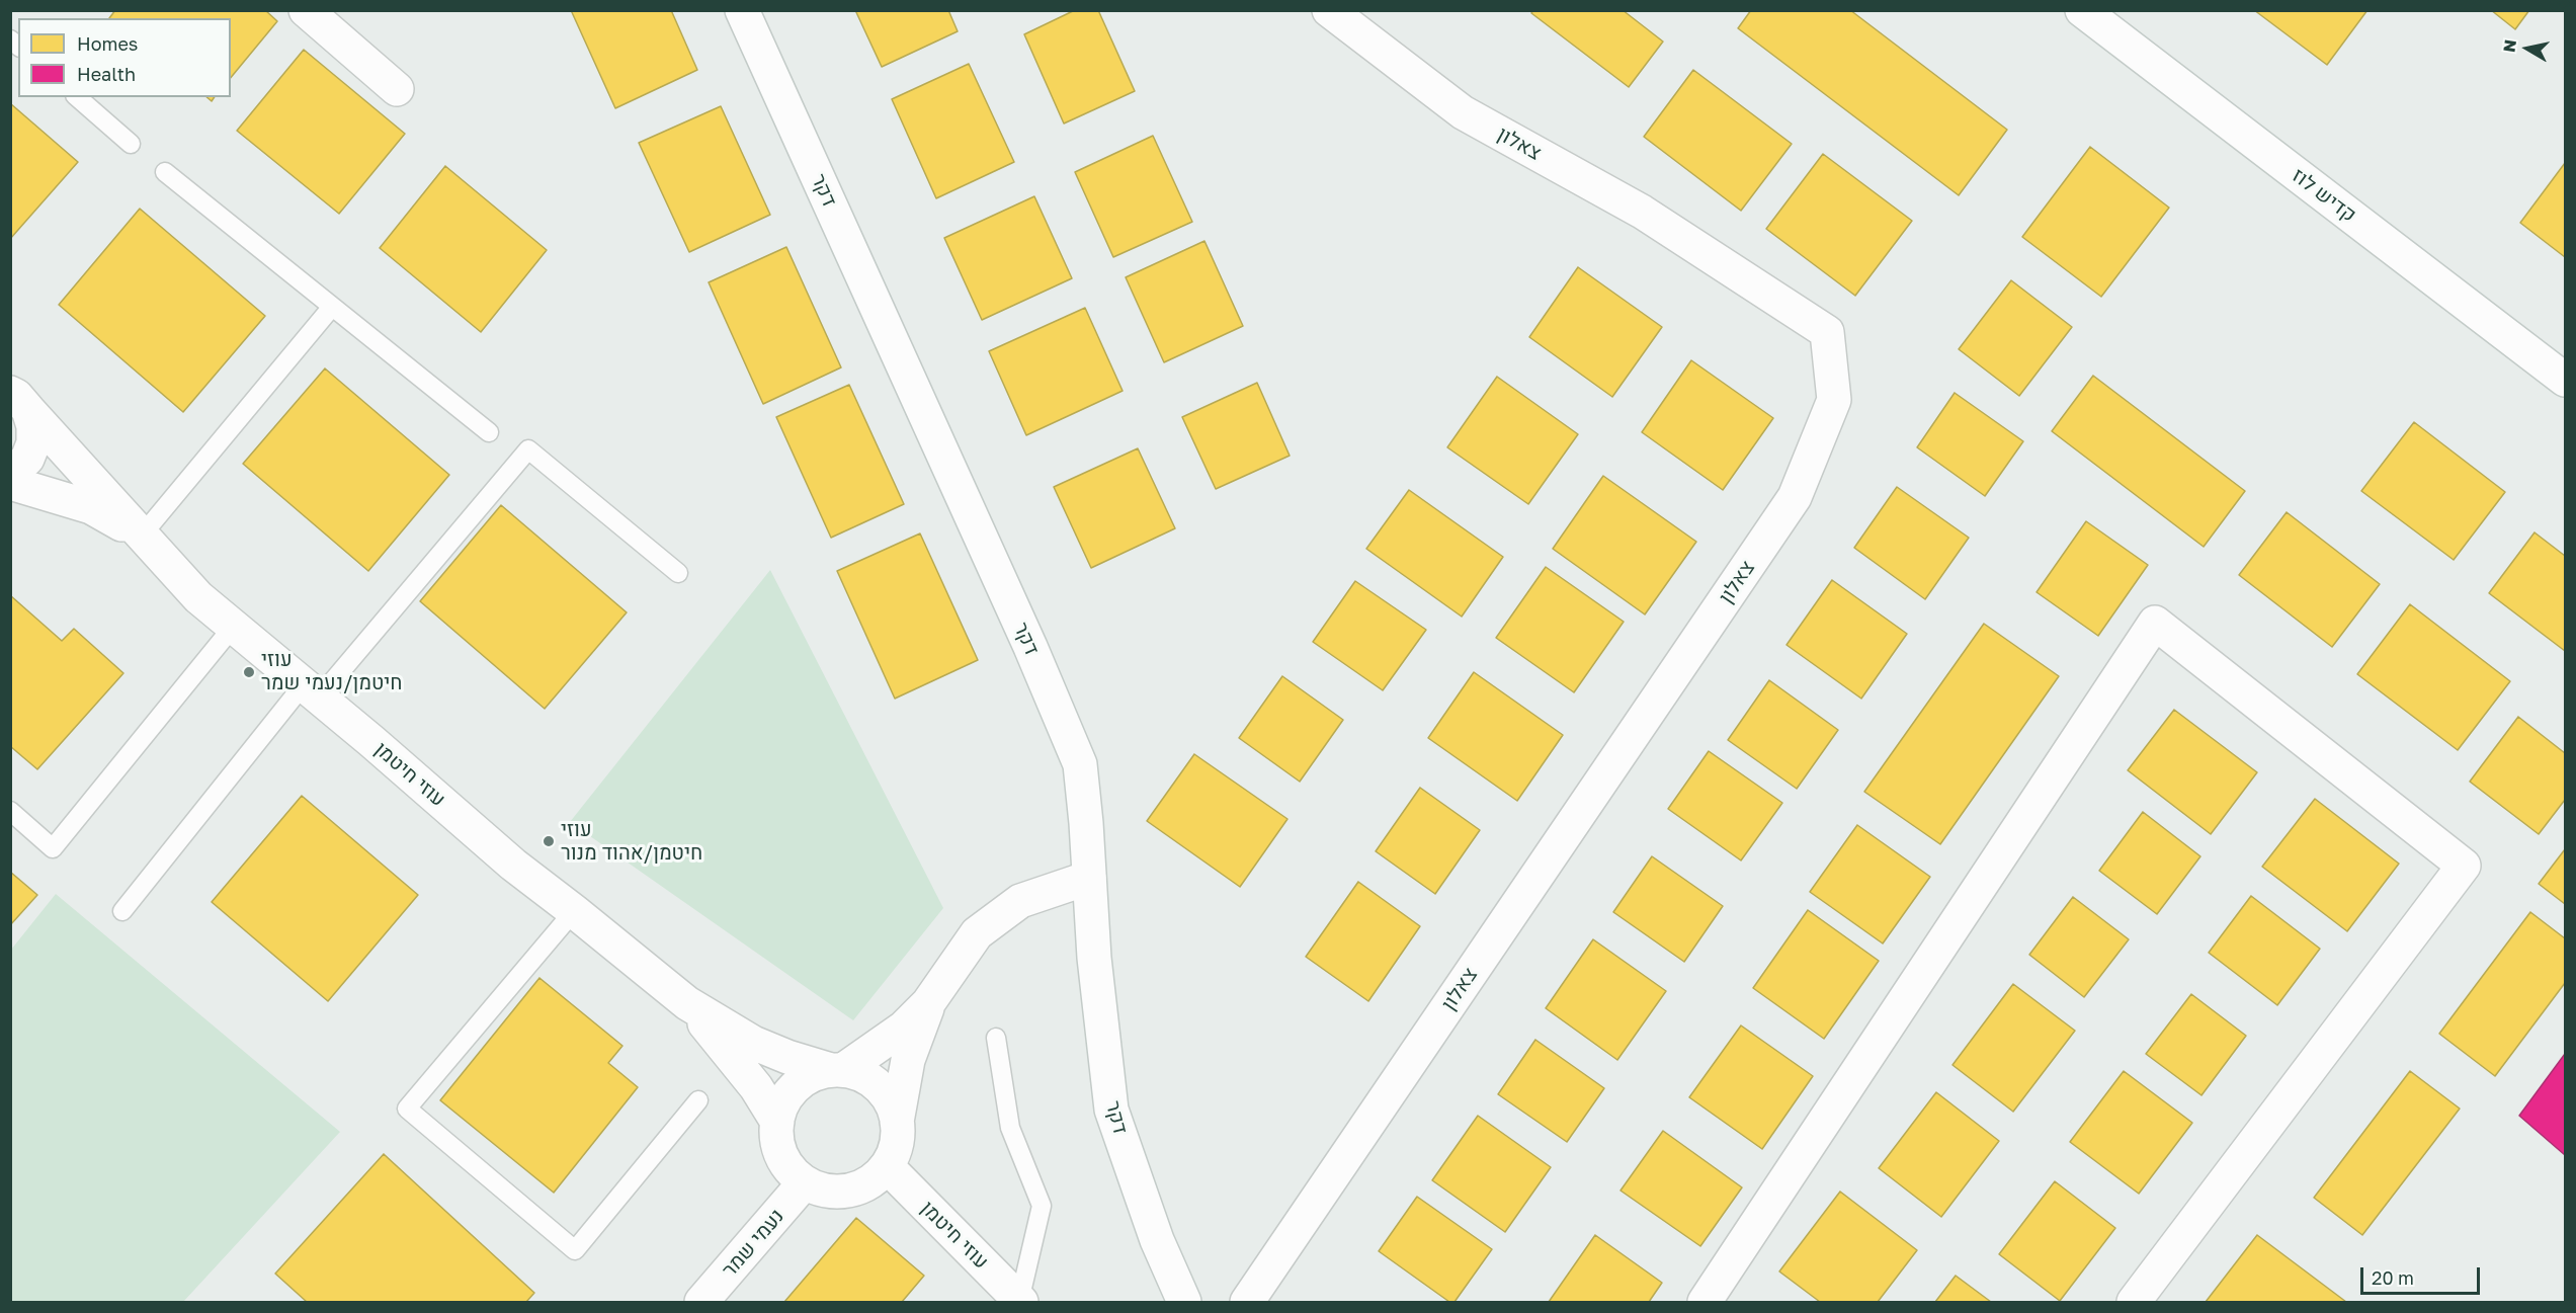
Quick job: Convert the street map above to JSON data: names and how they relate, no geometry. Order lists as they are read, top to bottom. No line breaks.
{"streets":{"street":["צאלון","דקר","קדיש לוז","עוזי חיטמן","נעמי שמר"]},"crossings":[["עוזי חיטמן","נעמי שמר"]],"places":["עוזי חיטמן/נעמי שמר","עוזי חיטמן/אהוד מנור"],"legend":["Homes","Health"],"scale_bar":"20 m","north":"left"}
